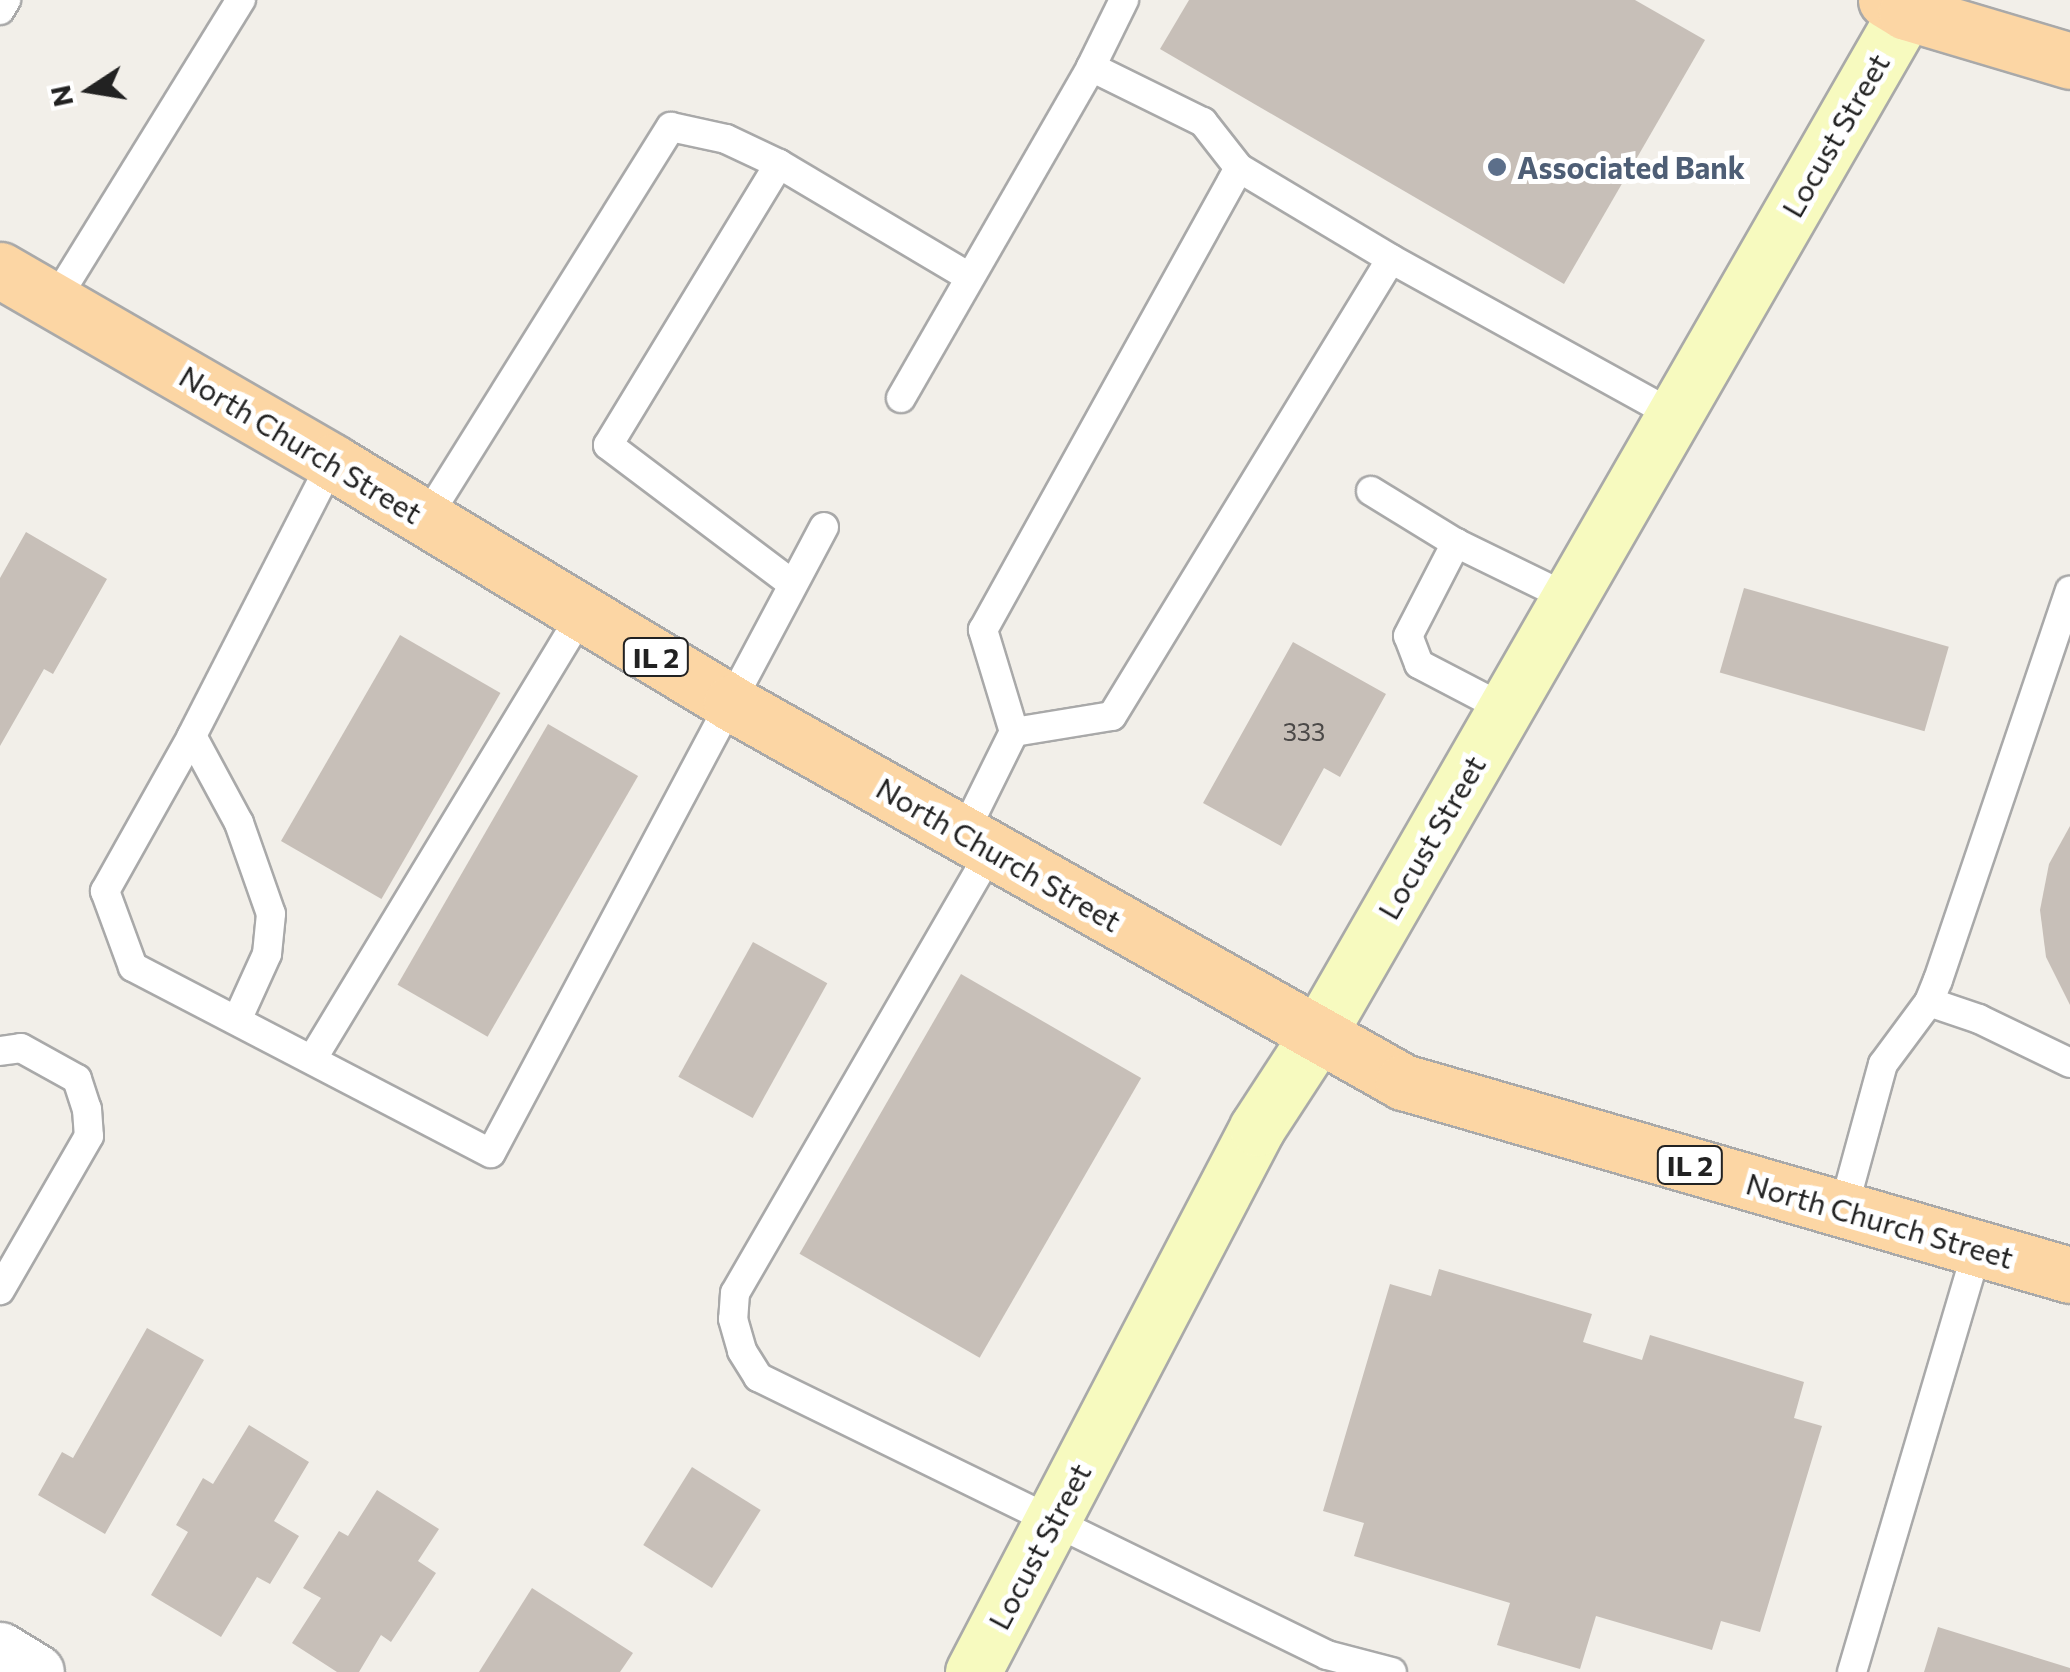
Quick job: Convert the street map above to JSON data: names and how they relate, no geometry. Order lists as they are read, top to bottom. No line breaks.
{"streets":{"main road":["North Church Street","IL 2"],"street":["Locust Street"]},"crossings":[["Locust Street","North Church Street"]],"places":["Associated Bank"],"house_numbers":["333"],"north":"left"}
